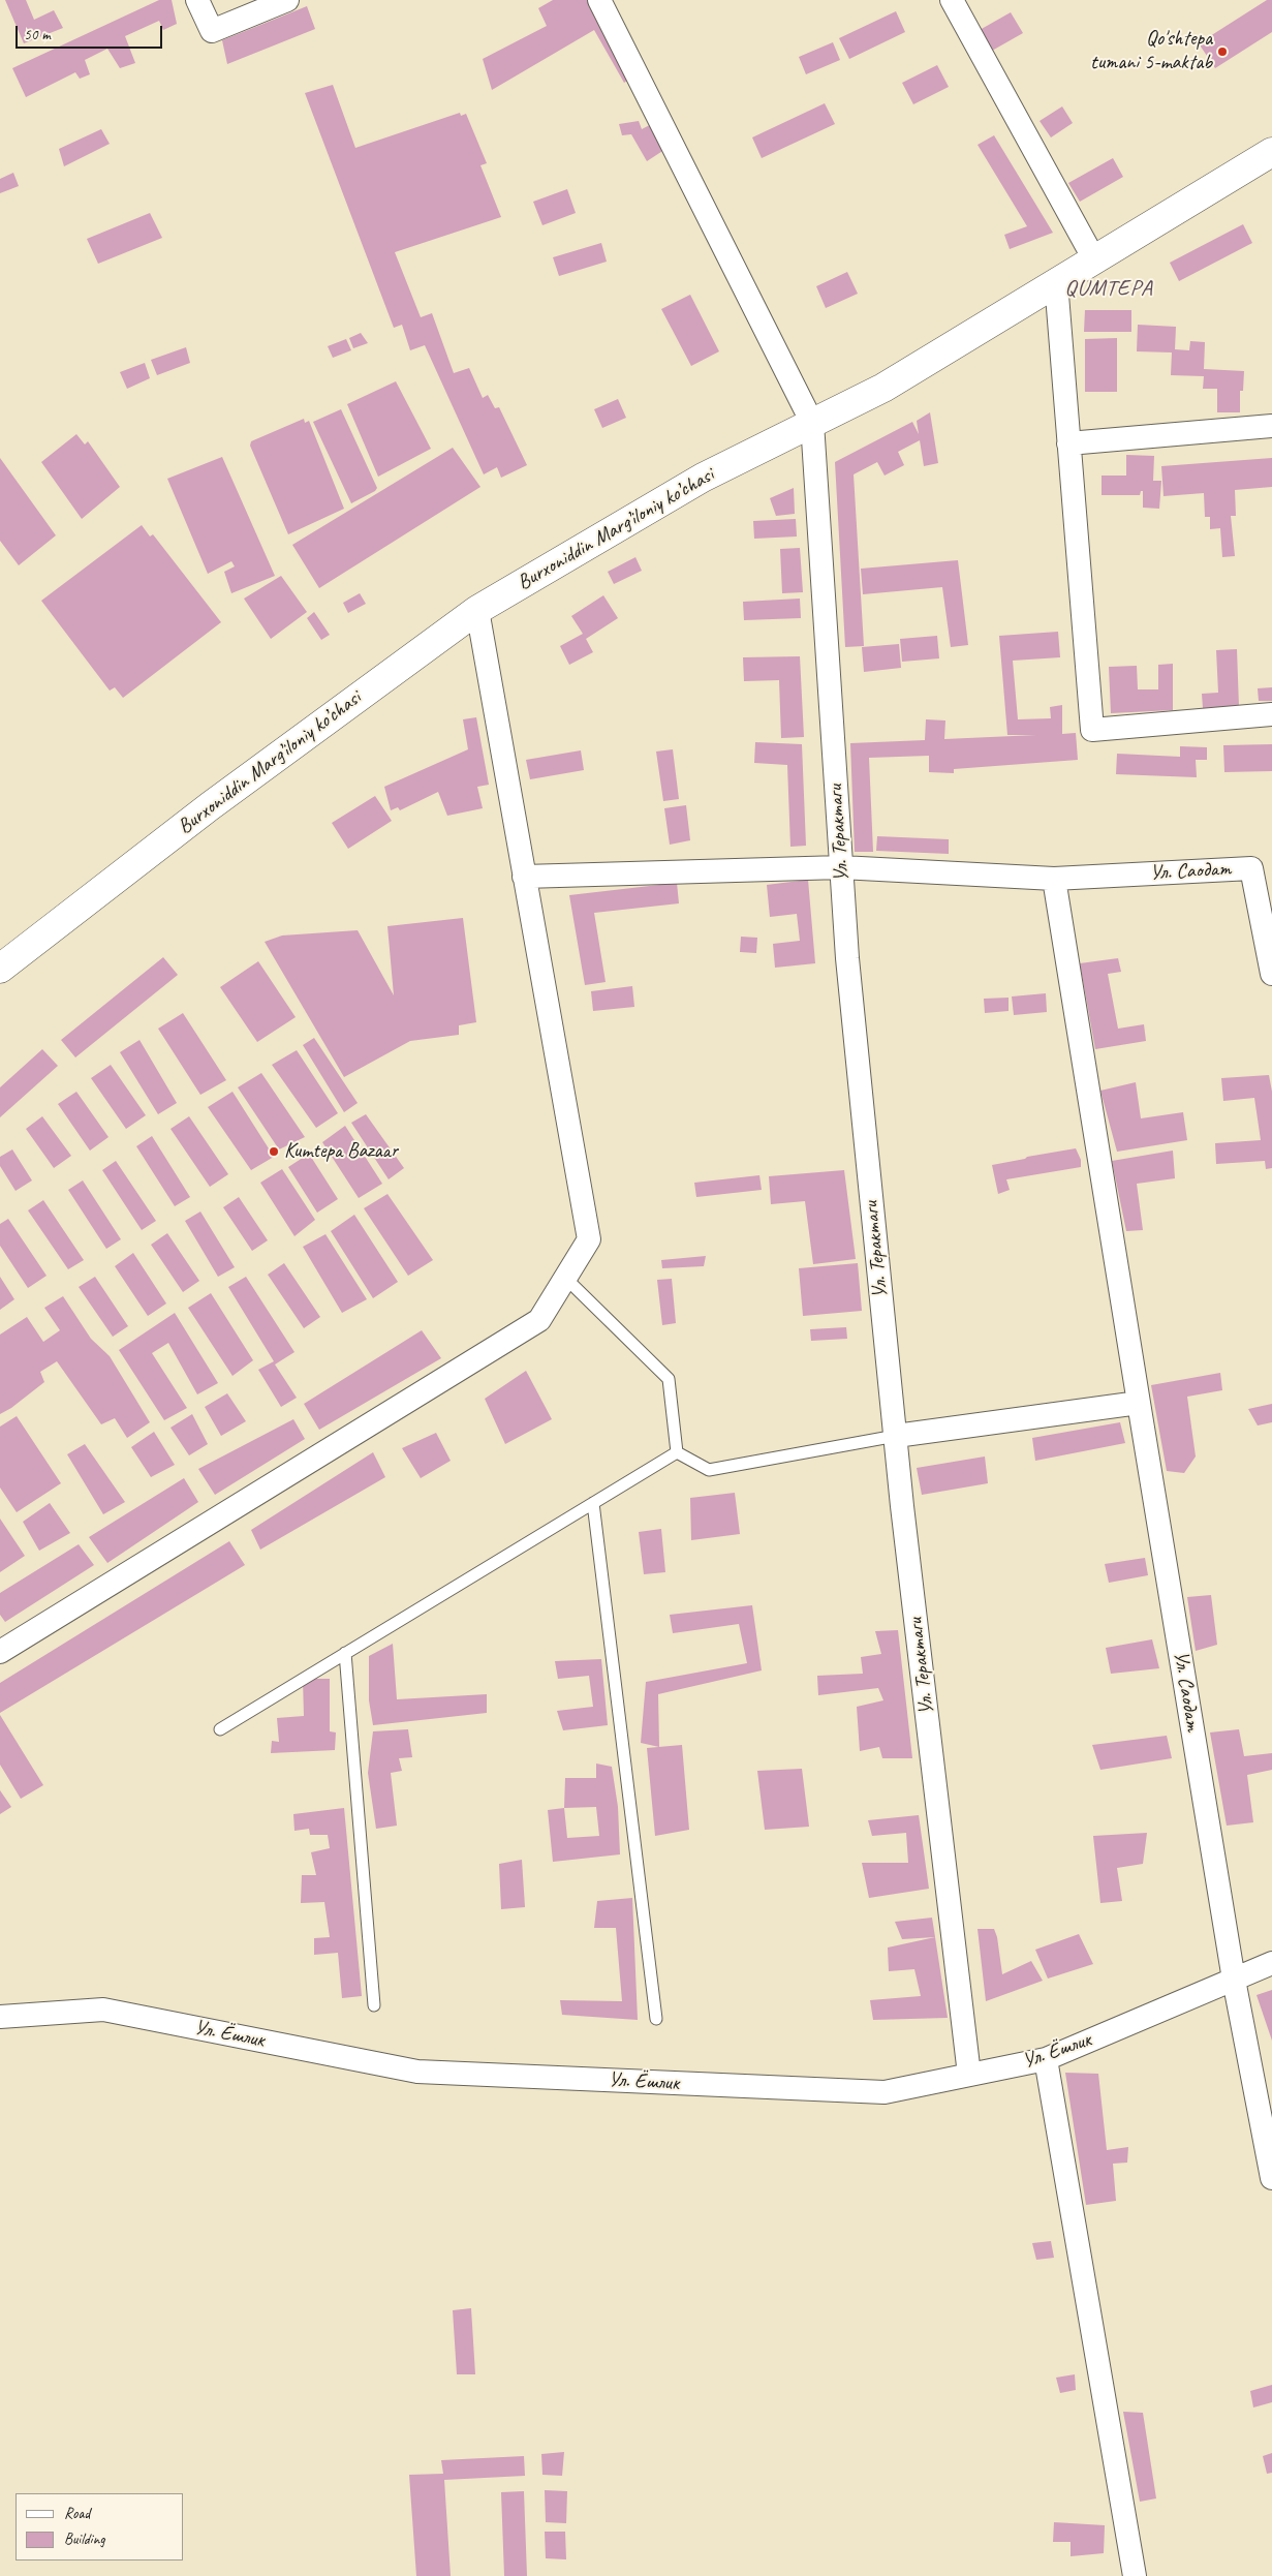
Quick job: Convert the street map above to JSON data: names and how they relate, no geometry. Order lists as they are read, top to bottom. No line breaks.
{"streets":{"main road":["Burxoniddin Marg’iloniy ko’chasi"],"street":["Ул. Терактаги","Ул. Саодат","Ул. Ёшлик"]},"crossings":[["Burxoniddin Marg’iloniy ko’chasi","Ул. Терактаги"],["Ул. Терактаги","Ул. Саодат"],["Ул. Терактаги","Ул. Ёшлик"],["Ул. Саодат","Ул. Ёшлик"]],"districts":["QUMTEPA"],"places":["Qo'shtepa tumani 5-maktab","Kumtepa Bazaar"],"legend":["Road","Building"],"scale_bar":"50 m"}
